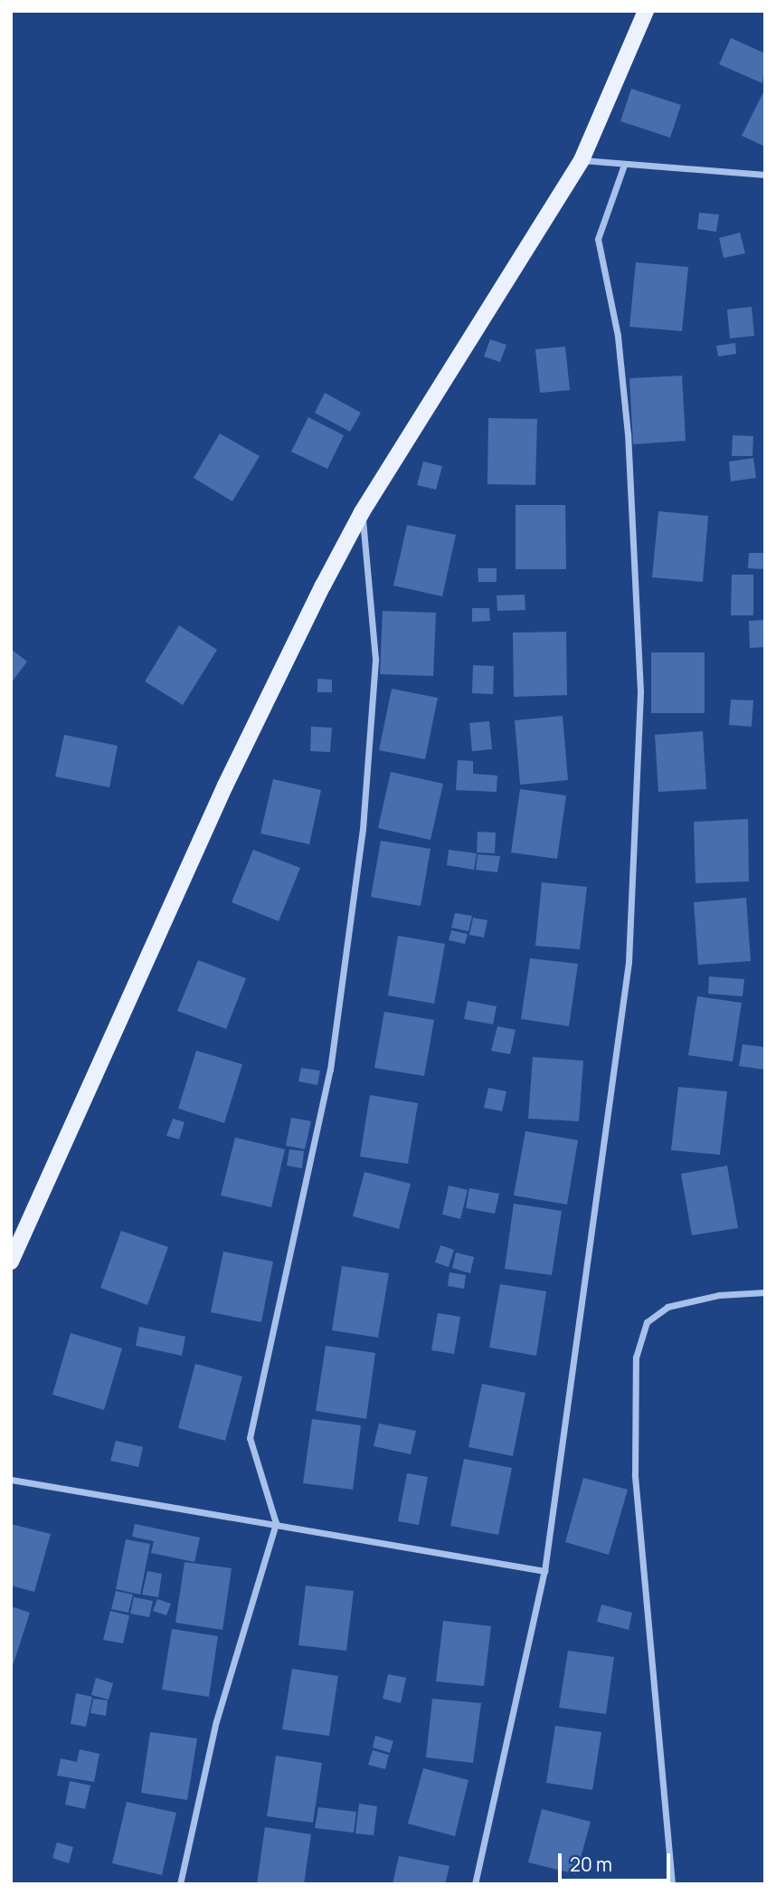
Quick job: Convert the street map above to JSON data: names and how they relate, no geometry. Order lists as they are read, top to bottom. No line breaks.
{"scale_bar":"20 m"}
